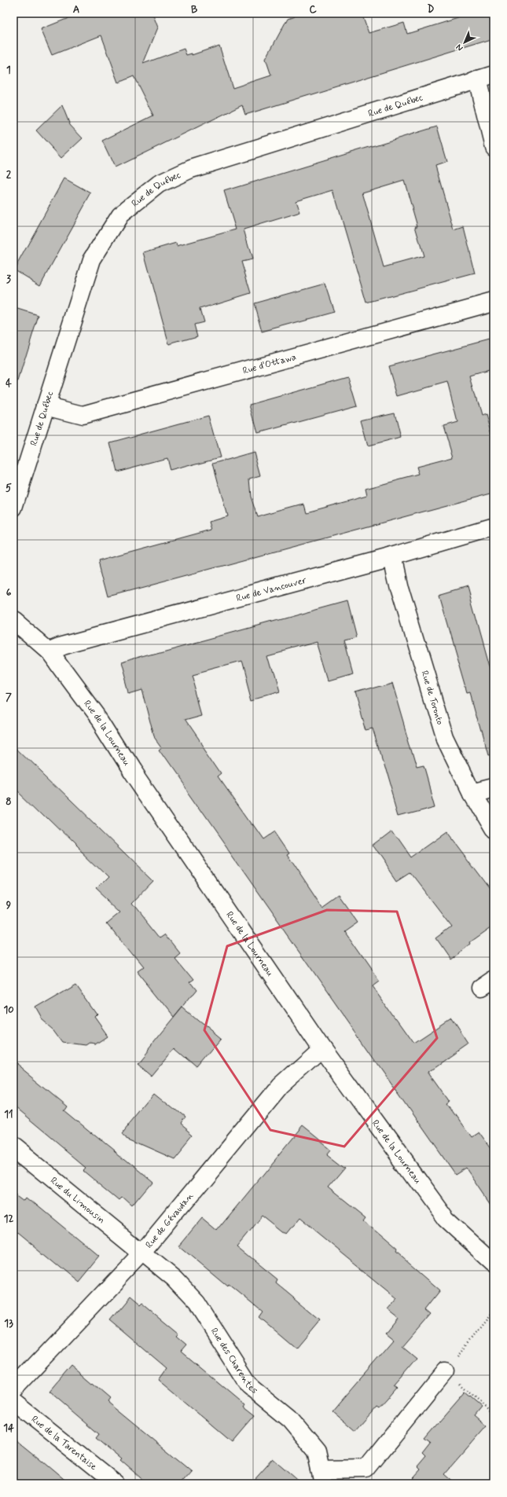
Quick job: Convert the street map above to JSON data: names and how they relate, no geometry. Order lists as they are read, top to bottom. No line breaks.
{"streets":{"street":["Rue de Québec","Rue d'Ottawa","Rue de Vancouver","Rue de Toronto","Rue de la Lourneau","Rue du Limousin","Rue de Gévaudan","Rue des Charentes","Rue de la Tarentaise"]},"crossings":[["Rue de Québec","Rue d'Ottawa"],["Rue de Vancouver","Rue de Toronto"],["Rue de Vancouver","Rue de la Lourneau"],["Rue de la Lourneau","Rue de Gévaudan"],["Rue du Limousin","Rue de Gévaudan"],["Rue du Limousin","Rue des Charentes"],["Rue de Gévaudan","Rue des Charentes"]],"north":"bottom left","grid":{"columns":["A","B","C","D"],"rows":["1","2","3","4","5","6","7","8","9","10","11","12","13","14"]}}
